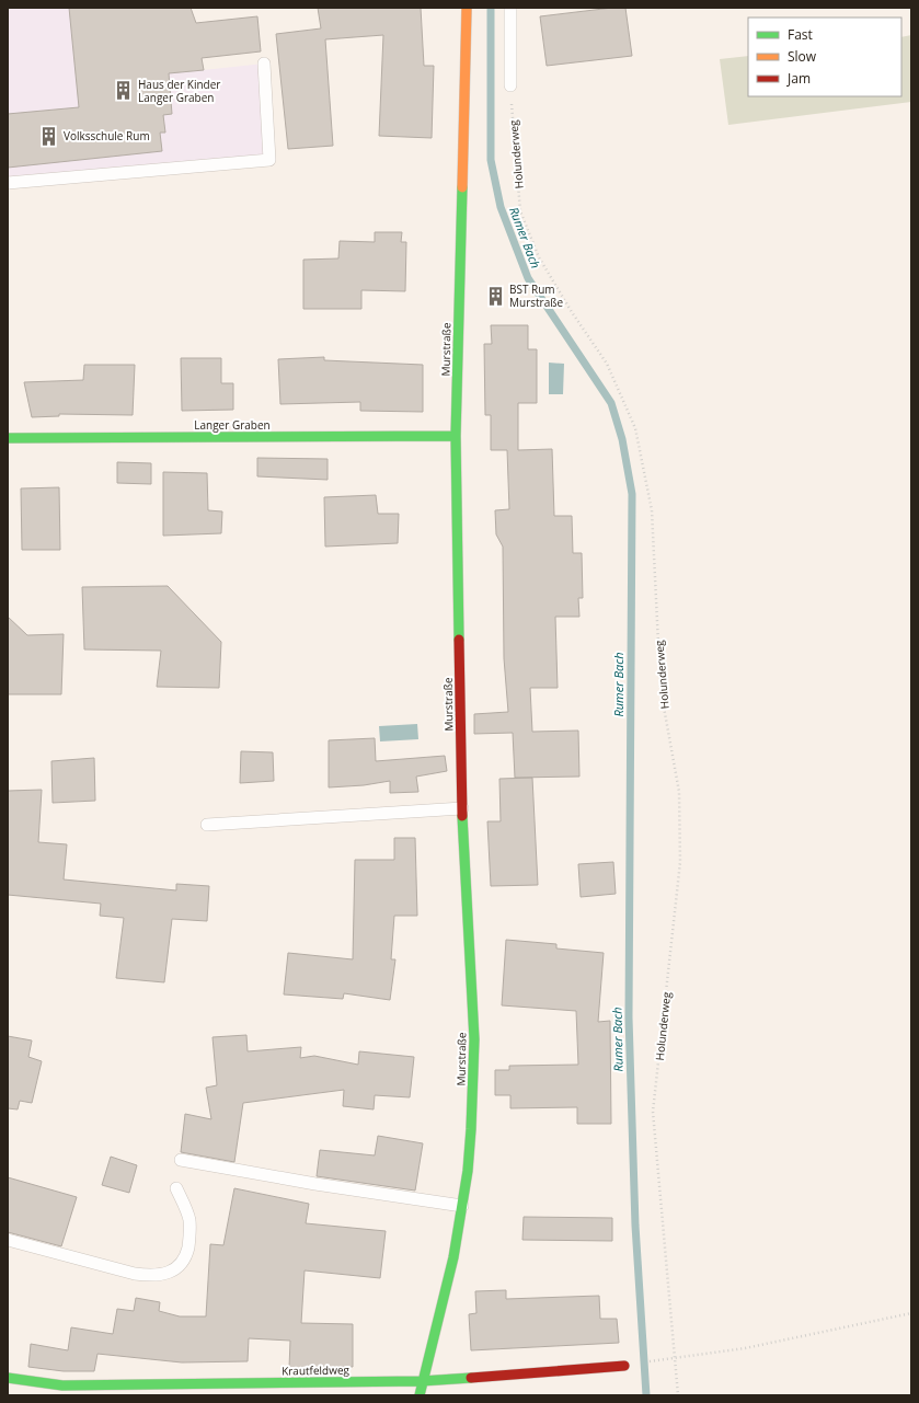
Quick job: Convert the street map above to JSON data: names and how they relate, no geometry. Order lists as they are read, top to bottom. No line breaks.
{"streets":{"street":["Murstraße","Langer Graben","Krautfeldweg"],"path":["Holunderweg"]},"crossings":[["Murstraße","Langer Graben"],["Murstraße","Krautfeldweg"]],"water":["Rumer Bach"],"places":{"building":["Haus der Kinder Langer Graben","Volksschule Rum","BST Rum Murstraße"]},"legend":["Fast","Slow","Jam"]}
